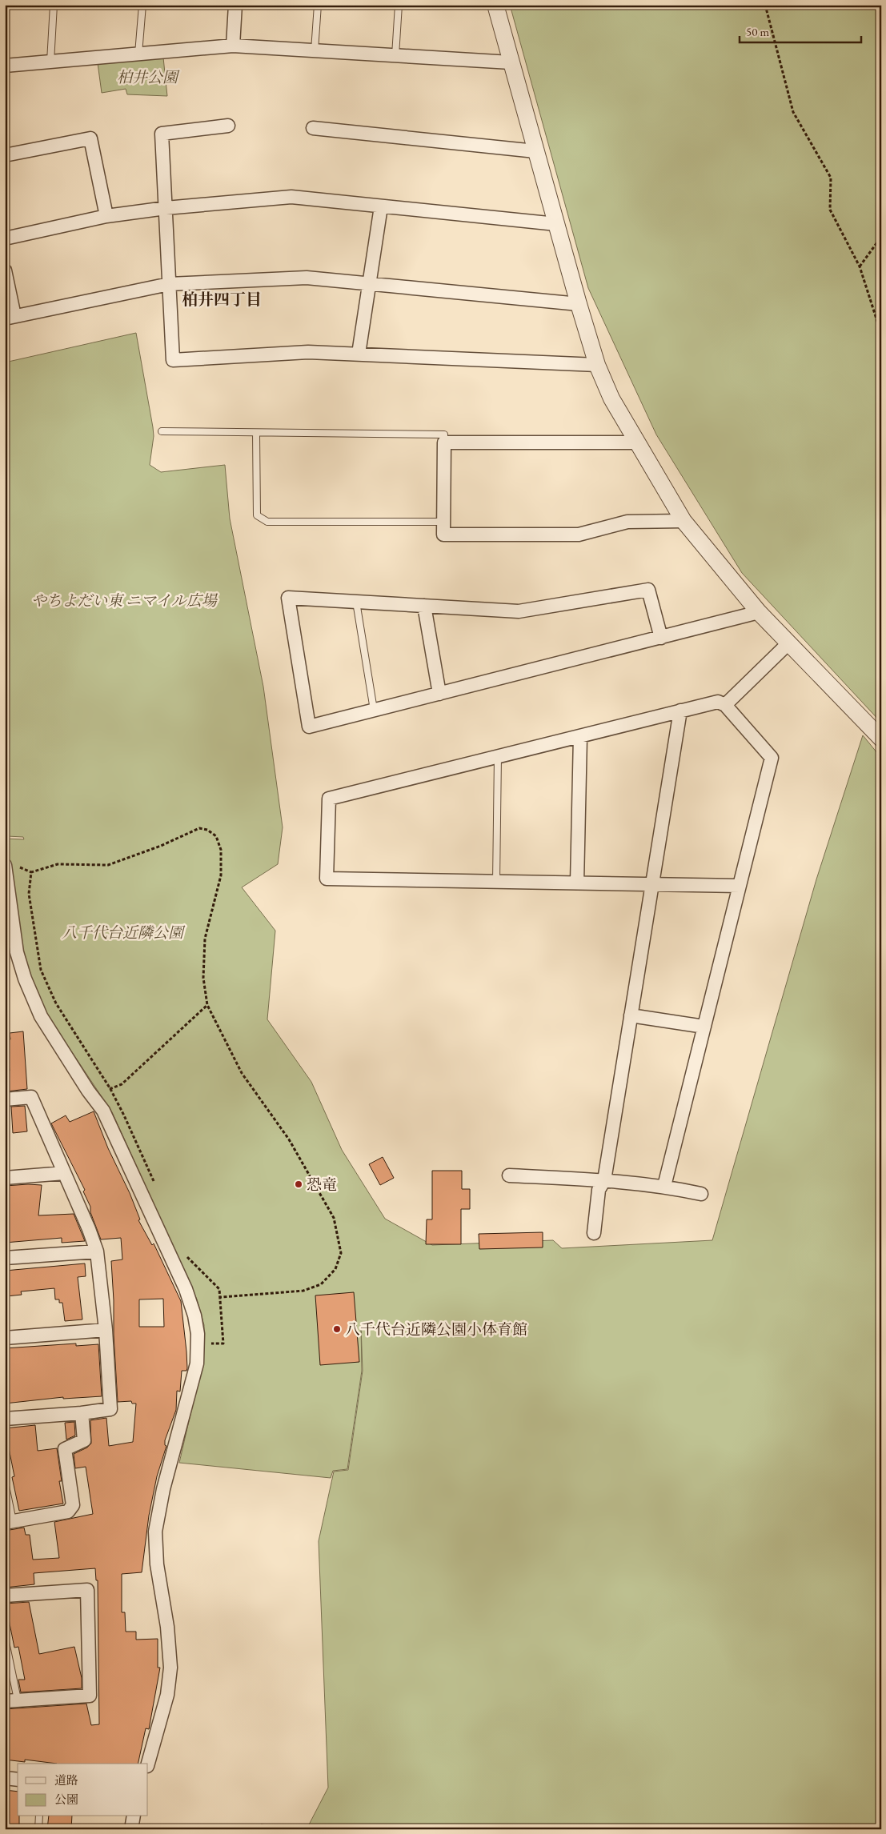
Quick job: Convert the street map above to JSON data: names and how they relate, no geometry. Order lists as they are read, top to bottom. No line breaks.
{"districts":["柏井四丁目"],"parks":["柏井公園","やちよだい東 ニマイル広場","八千代台近隣公園"],"places":["恐竜","八千代台近隣公園小体育館"],"legend":["道路","公園"],"scale_bar":"50 m"}
